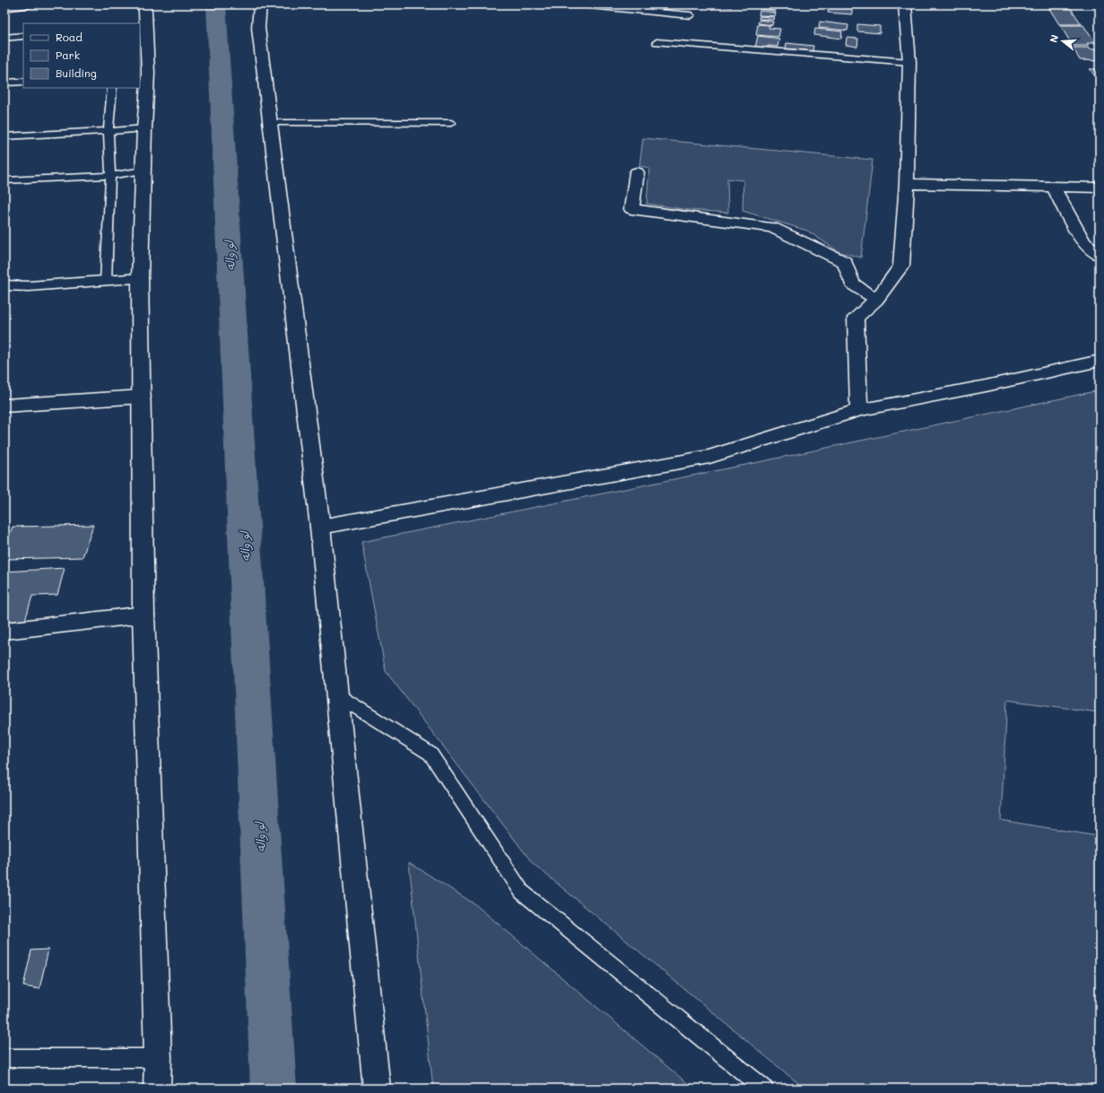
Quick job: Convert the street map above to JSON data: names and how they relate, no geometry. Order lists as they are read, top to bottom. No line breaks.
{"water":["لو واله"],"legend":["Road","Park","Building"],"north":"left"}
